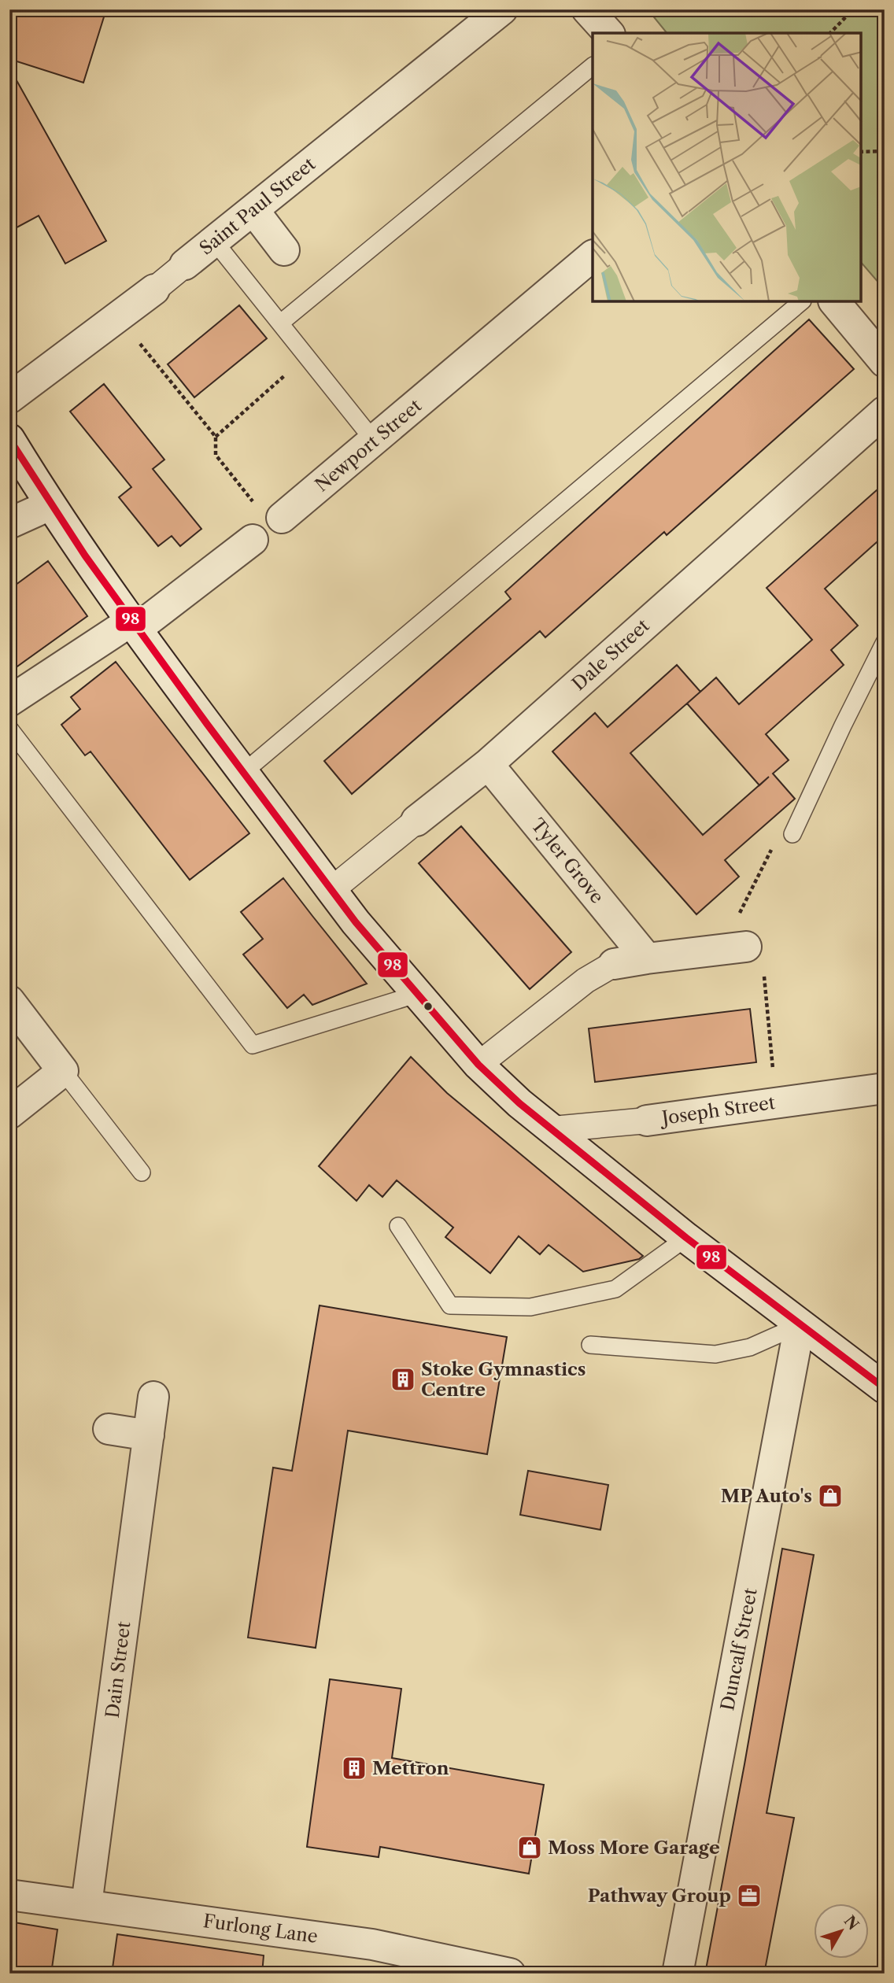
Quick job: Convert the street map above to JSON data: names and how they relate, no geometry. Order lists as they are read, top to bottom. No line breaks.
{"streets":{"street":["Saint Paul Street","Newport Street","Dale Street","Tyler Grove","Joseph Street","Duncalf Street","Dain Street","Furlong Lane"]},"crossings":[["Dale Street","Tyler Grove"],["Dain Street","Furlong Lane"]],"places":{"building":["Stoke Gymnastics Centre","Mettron"],"shop":["MP Auto's","Moss More Garage"],"office":["Pathway Group"]},"lines":["transit line 98"],"north":"top right"}
